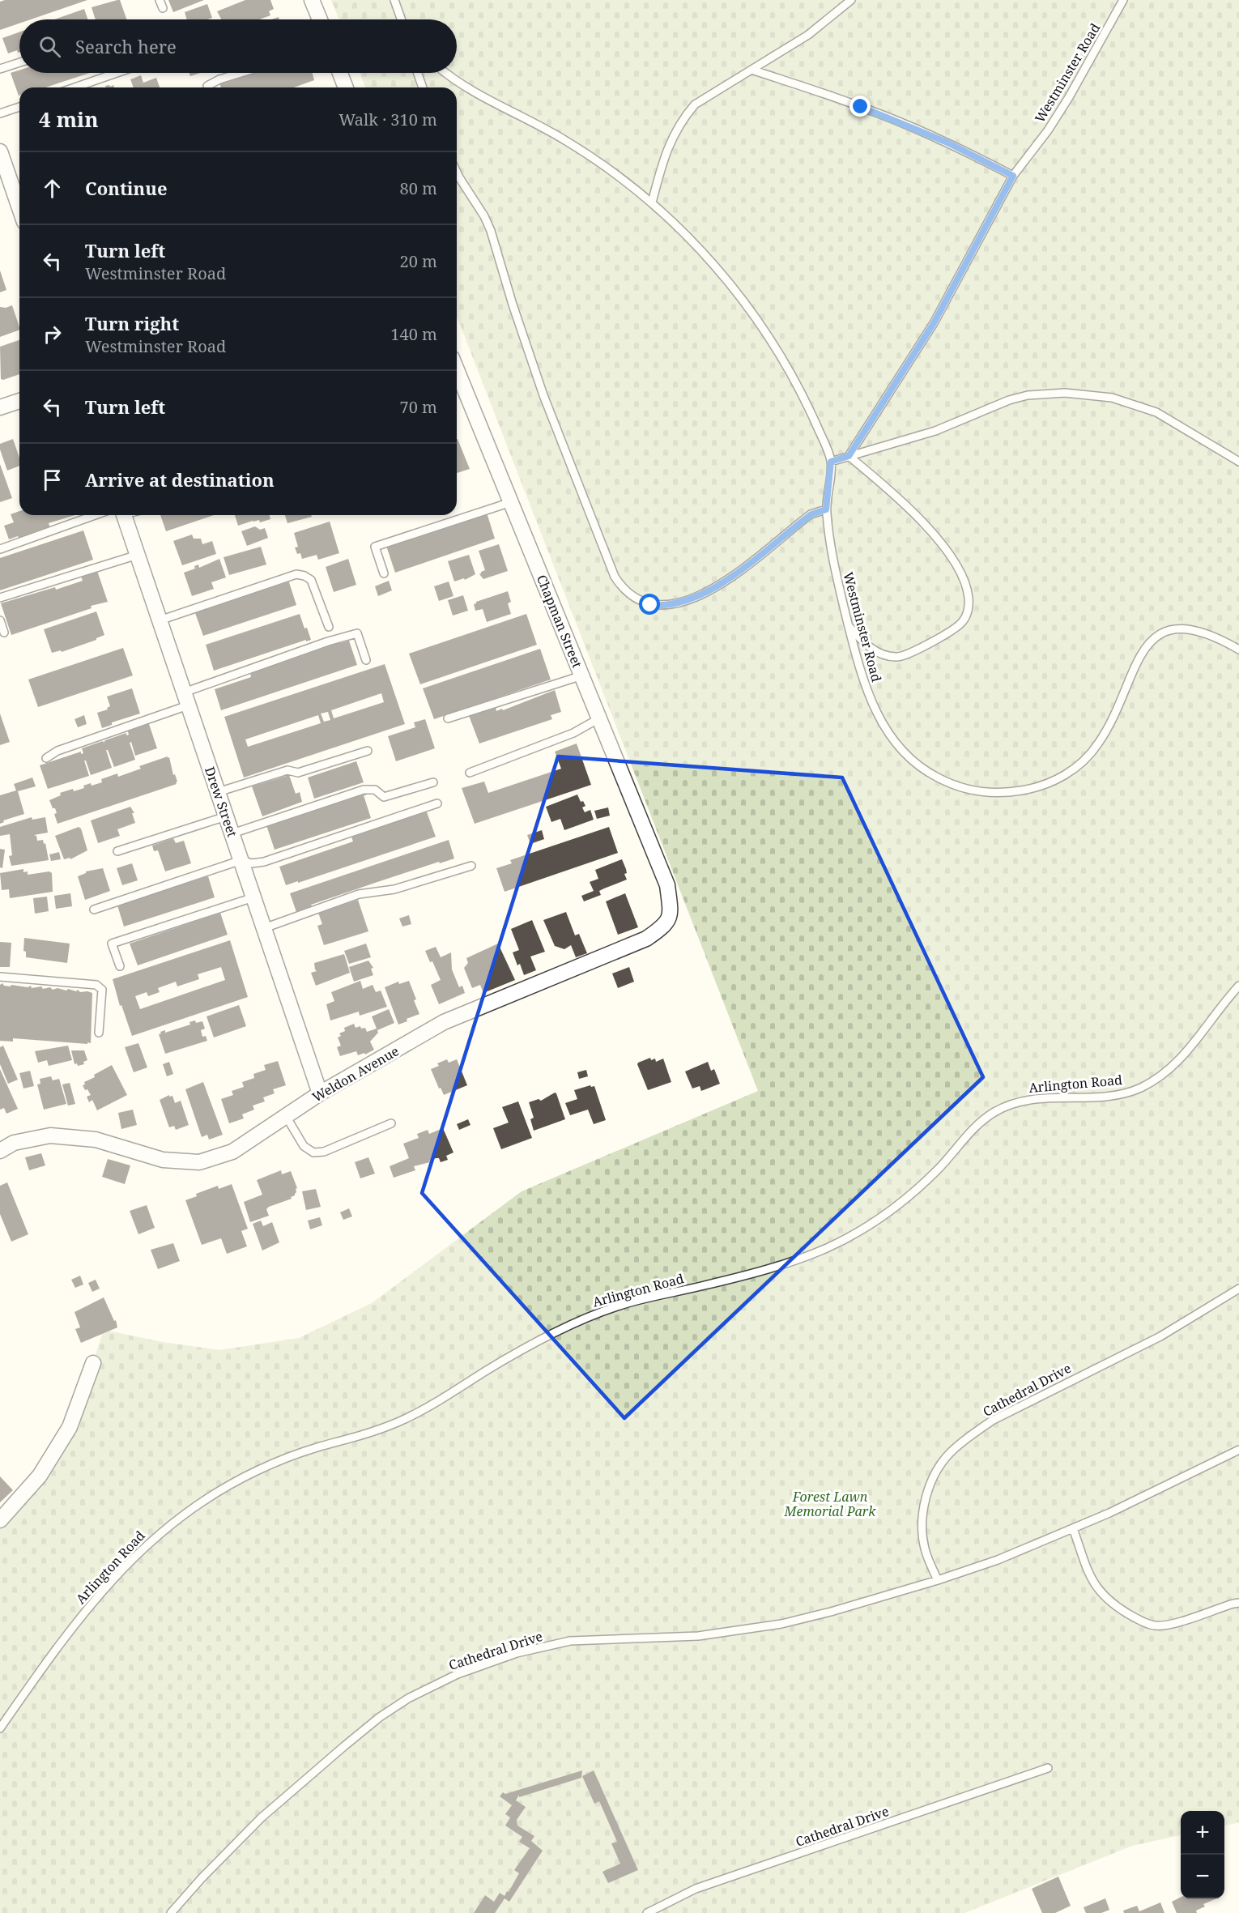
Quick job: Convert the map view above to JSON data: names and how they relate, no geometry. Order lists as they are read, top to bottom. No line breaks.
{"streets":{"street":["Chapman Street","Drew Street","Weldon Avenue"],"lane":["Westminster Road","Arlington Road","Cathedral Drive"]},"crossings":[["Chapman Street","Weldon Avenue"],["Drew Street","Weldon Avenue"]],"parks":["Forest Lawn Memorial Park"],"page":{"search":"Search here","heading":["4 min","Walk · 310 m"],"list":[["Continue","80 m"],["Turn left","Westminster Road","20 m"],["Turn right","Westminster Road","140 m"],["Turn left","70 m"],"Arrive at destination"],"map_buttons":["+","−"]}}
